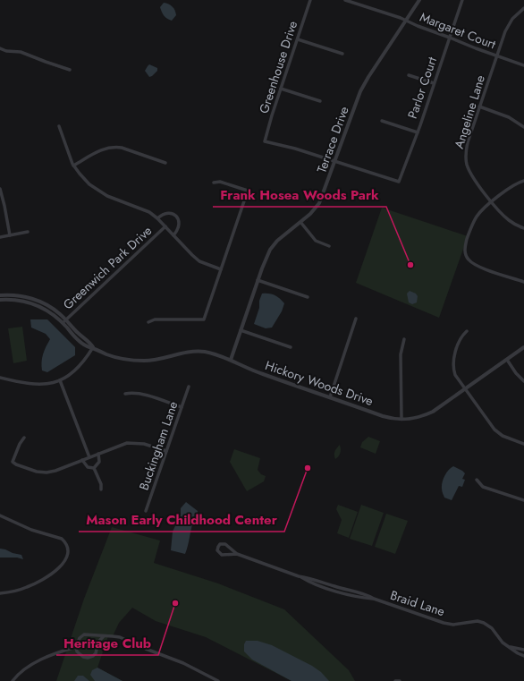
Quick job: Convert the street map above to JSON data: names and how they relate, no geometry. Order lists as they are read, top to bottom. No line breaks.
{"streets":{"street":["Margaret Court","Greenhouse Drive","Parlor Court","Angeline Lane","Terrace Drive","Greenwich Park Drive","Hickory Woods Drive","Buckingham Lane","Braid Lane"]},"crossings":[["Margaret Court","Parlor Court"],["Margaret Court","Angeline Lane"],["Margaret Court","Terrace Drive"],["Greenhouse Drive","Parlor Court"],["Greenhouse Drive","Terrace Drive"],["Parlor Court","Terrace Drive"],["Terrace Drive","Hickory Woods Drive"],["Greenwich Park Drive","Hickory Woods Drive"]],"places":["Frank Hosea Woods Park","Mason Early Childhood Center","Heritage Club"]}
